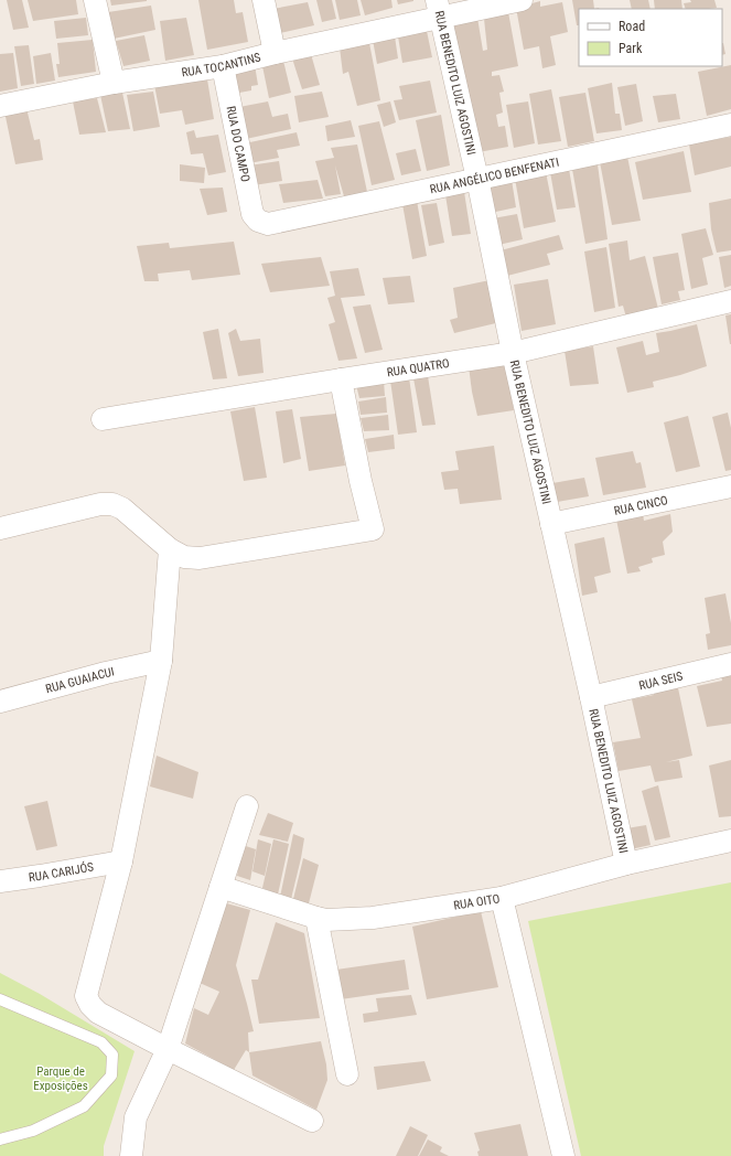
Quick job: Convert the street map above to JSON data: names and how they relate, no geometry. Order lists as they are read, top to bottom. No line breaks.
{"streets":{"street":["RUA TOCANTINS","RUA BENEDITO LUIZ AGOSTINI","RUA DO CAMPO","RUA ANGÉLICO BENFENATI","RUA QUATRO","RUA CINCO","RUA GUAIACUI","RUA SEIS","RUA CARIJÓS","RUA OITO"]},"crossings":[["RUA TOCANTINS","RUA BENEDITO LUIZ AGOSTINI"],["RUA TOCANTINS","RUA DO CAMPO"],["RUA BENEDITO LUIZ AGOSTINI","RUA ANGÉLICO BENFENATI"],["RUA BENEDITO LUIZ AGOSTINI","RUA QUATRO"],["RUA BENEDITO LUIZ AGOSTINI","RUA CINCO"],["RUA BENEDITO LUIZ AGOSTINI","RUA SEIS"],["RUA BENEDITO LUIZ AGOSTINI","RUA OITO"],["RUA DO CAMPO","RUA ANGÉLICO BENFENATI"]],"parks":["Parque de Exposições"],"legend":["Road","Park"]}
